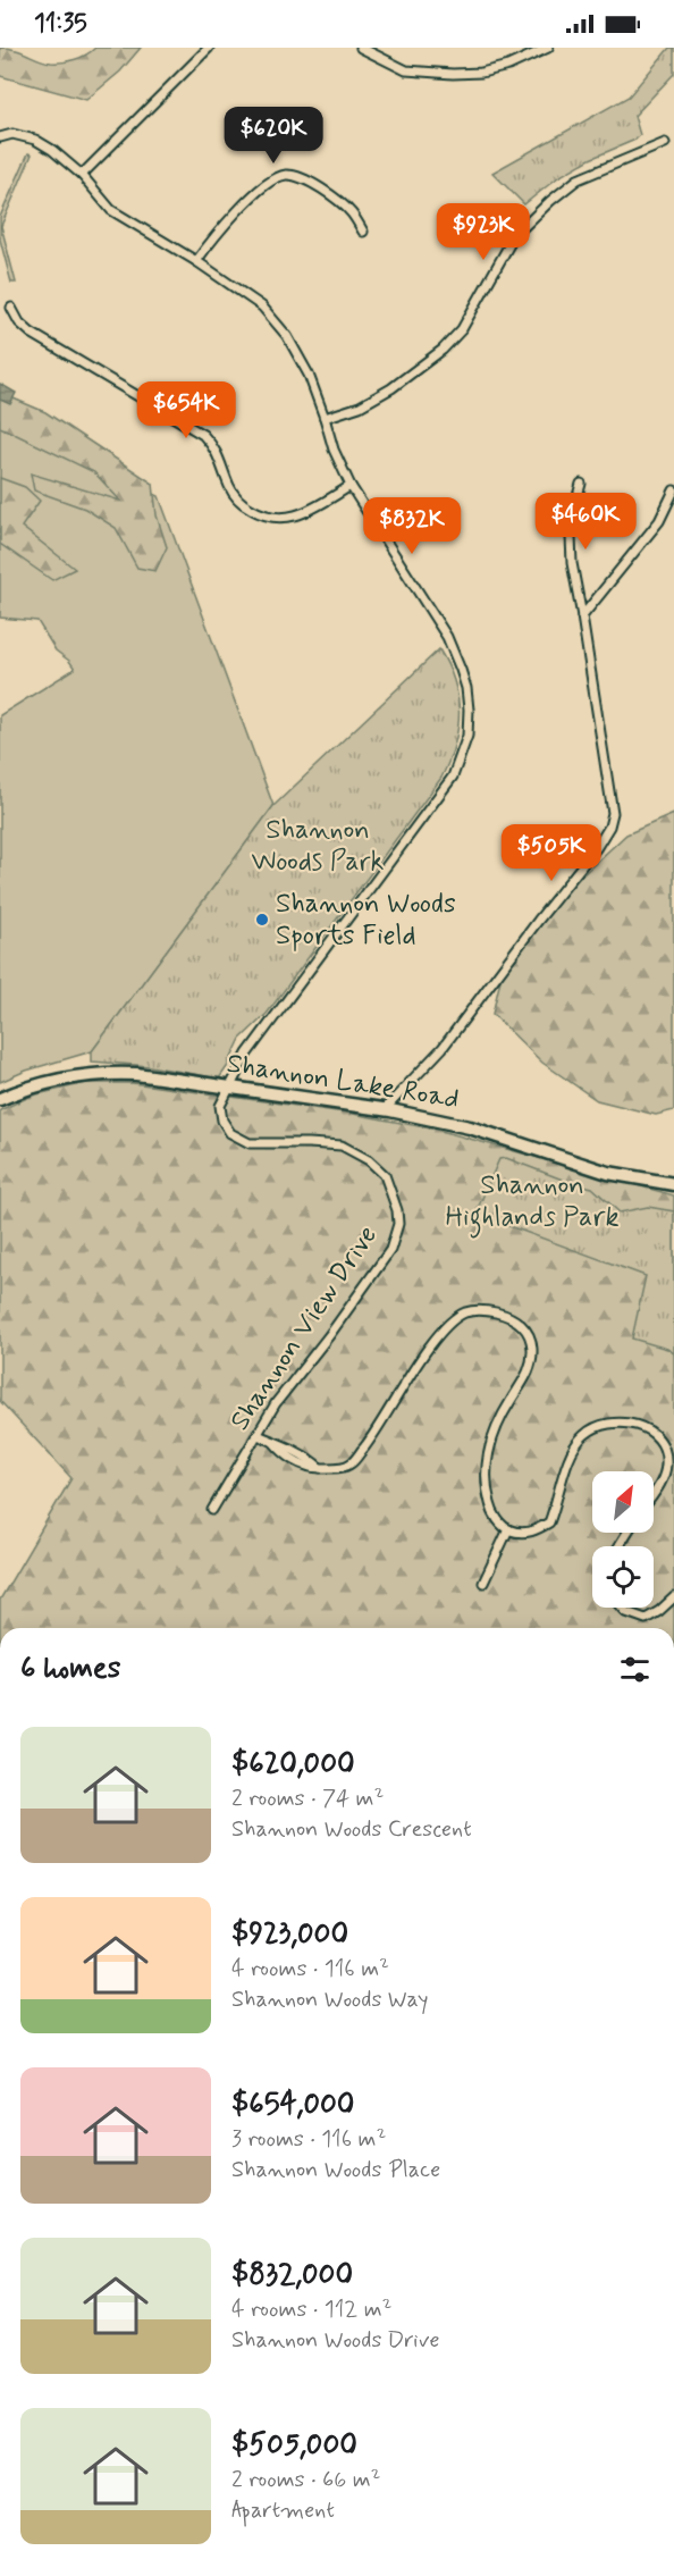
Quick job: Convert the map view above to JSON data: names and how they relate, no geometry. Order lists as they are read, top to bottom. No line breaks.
{"streets":{"main road":["Shannon Lake Road"],"street":["Shannon View Drive"]},"crossings":[["Shannon Lake Road","Shannon View Drive"]],"parks":["Shannon Woods Park","Shannon Highlands Park"],"places":["Shannon Woods Sports Field"],"north":"top right","page":{"status":"11:35","price":["$620K","$923K","$654K","$460K","$832K","$505K"],"heading":"6 homes","list":[{"name":"$620,000","note":"2 rooms · 74 m² · Shannon Woods Crescent"},{"name":"$923,000","note":"4 rooms · 116 m² · Shannon Woods Way"},{"name":"$654,000","note":"3 rooms · 116 m² · Shannon Woods Place"},{"name":"$832,000","note":"4 rooms · 112 m² · Shannon Woods Drive"},{"name":"$505,000","note":"2 rooms · 66 m² · Apartment"}]}}
